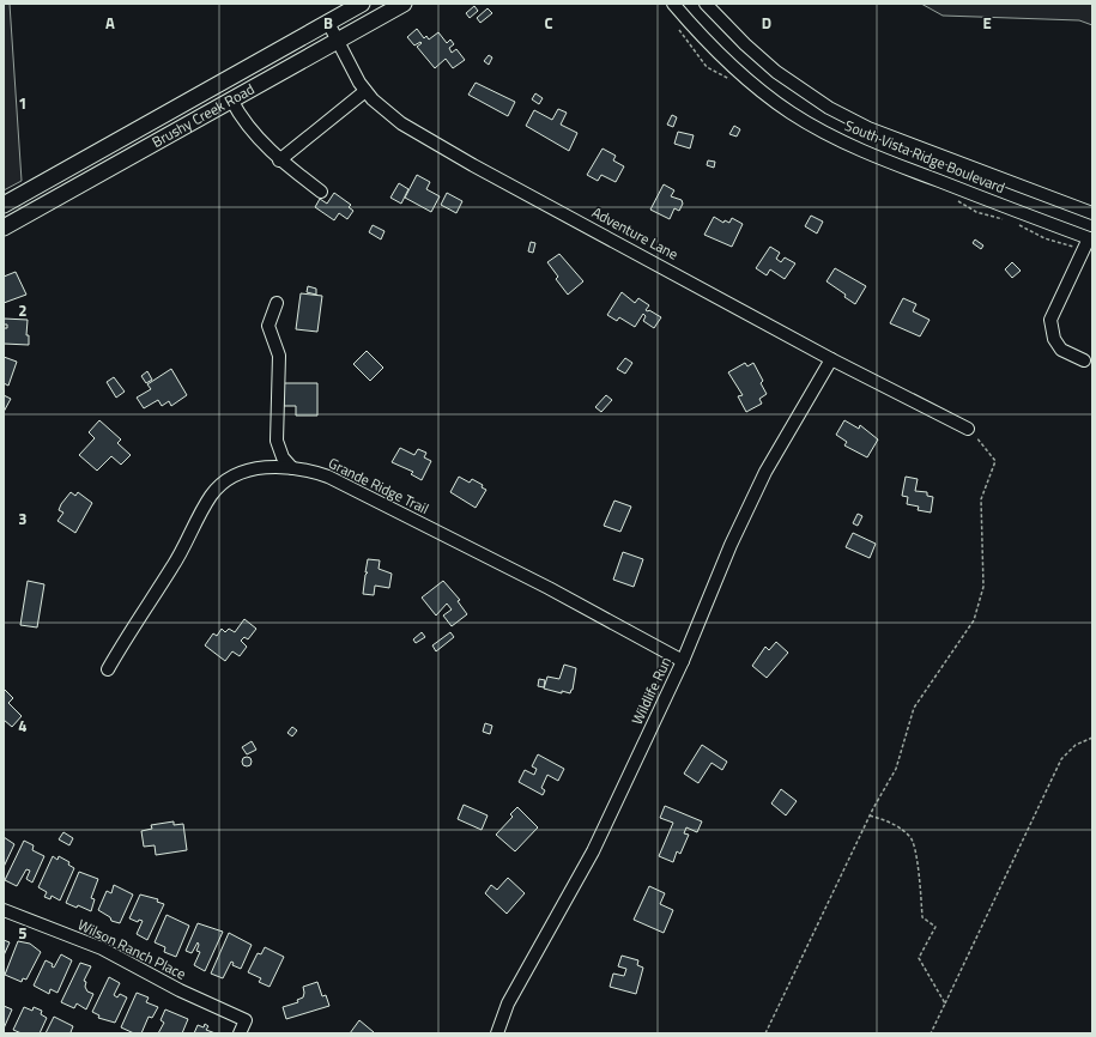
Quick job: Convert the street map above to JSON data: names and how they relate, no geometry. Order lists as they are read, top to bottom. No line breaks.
{"streets":{"main road":["Brushy Creek Road"],"street":["South Vista Ridge Boulevard","Adventure Lane","Grande Ridge Trail","Wildlife Run","Wilson Ranch Place"]},"crossings":[["Brushy Creek Road","Adventure Lane"],["Adventure Lane","Wildlife Run"],["Grande Ridge Trail","Wildlife Run"]],"grid":{"columns":["A","B","C","D","E"],"rows":["1","2","3","4","5"]}}
